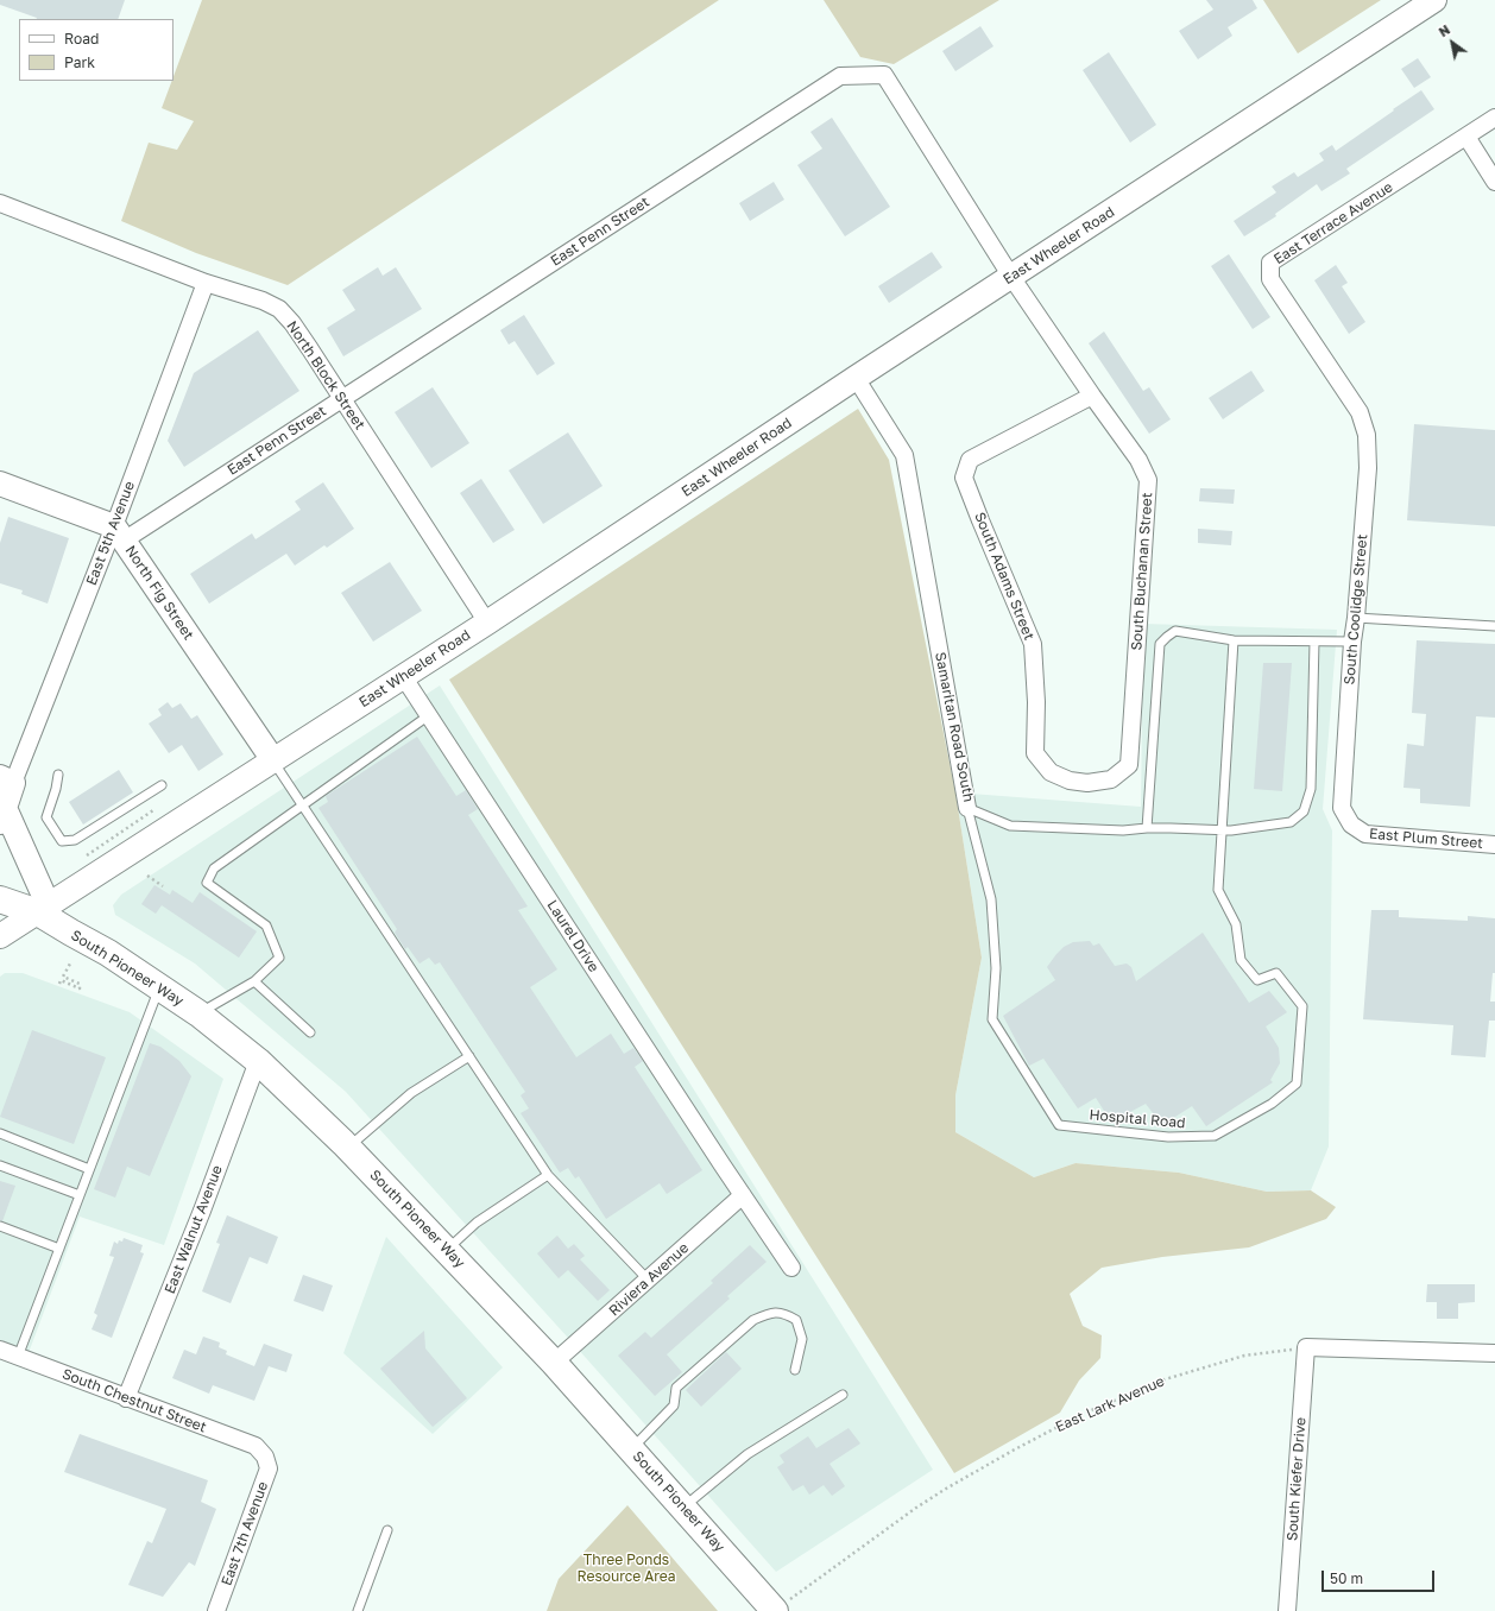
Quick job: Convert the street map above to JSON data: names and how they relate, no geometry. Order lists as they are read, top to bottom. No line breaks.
{"streets":{"main road":["East Wheeler Road","North Fig Street","South Pioneer Way"],"street":["East Terrace Avenue","East Penn Street","North Block Street","East 5th Avenue","South Buchanan Street","South Adams Street","South Coolidge Street","Samaritan Road South","East Plum Street","Laurel Drive","East Walnut Avenue","Riviera Avenue","South Chestnut Street","South Kiefer Drive","East 7th Avenue"],"lane":["Hospital Road"],"path":["East Lark Avenue"]},"crossings":[["East Terrace Avenue","South Coolidge Street"],["East Penn Street","East Wheeler Road"],["East Penn Street","North Block Street"],["East Penn Street","East 5th Avenue"],["East Penn Street","South Buchanan Street"],["East Penn Street","North Fig Street"],["East Wheeler Road","North Block Street"],["East Wheeler Road","South Buchanan Street"],["East Wheeler Road","North Fig Street"],["East Wheeler Road","Samaritan Road South"],["East Wheeler Road","Laurel Drive"],["East Wheeler Road","South Pioneer Way"],["North Block Street","East 5th Avenue"],["East 5th Avenue","North Fig Street"],["South Buchanan Street","South Adams Street"],["South Coolidge Street","East Plum Street"],["Samaritan Road South","Hospital Road"],["Laurel Drive","Riviera Avenue"],["South Pioneer Way","East Walnut Avenue"],["South Pioneer Way","Riviera Avenue"],["South Pioneer Way","East Lark Avenue"],["East Walnut Avenue","South Chestnut Street"],["South Chestnut Street","East 7th Avenue"],["East Lark Avenue","South Kiefer Drive"]],"parks":["Three Ponds Resource Area"],"legend":["Road","Park"],"scale_bar":"50 m","north":"top left"}
